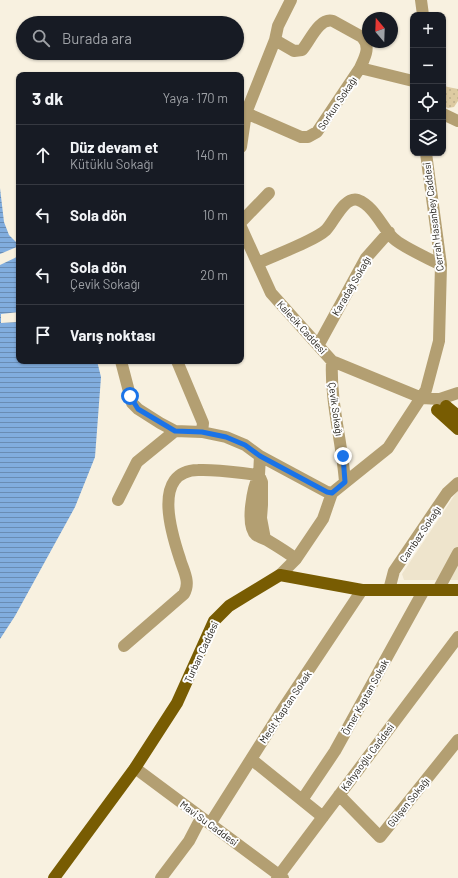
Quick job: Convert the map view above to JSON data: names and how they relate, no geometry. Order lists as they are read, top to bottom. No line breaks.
{"streets":{"main road":["Kalecik Caddesi","Turban Caddesi"],"street":["Sorkun Sokağı","Cerrah Hasanbey Caddesi","Karadağ Sokağı","Çevik Sokağı","Cambaz Sokağı","Ömer Kaptan Sokak","Mecit Kaptan Sokak","Kahyaoğlu Caddesi","Gülşen Sokağı","Mavi Su Caddesi"]},"crossings":[["Cerrah Hasanbey Caddesi","Kalecik Caddesi"],["Cerrah Hasanbey Caddesi","Çevik Sokağı"],["Karadağ Sokağı","Kalecik Caddesi"],["Kalecik Caddesi","Çevik Sokağı"],["Turban Caddesi","Mavi Su Caddesi"],["Mecit Kaptan Sokak","Mavi Su Caddesi"],["Kahyaoğlu Caddesi","Gülşen Sokağı"],["Kahyaoğlu Caddesi","Mavi Su Caddesi"]],"north":"top","page":{"map_buttons":["+","−"],"search":"Burada ara","heading":["3 dk","Yaya · 170 m"],"list":[["Düz devam et","Kütüklu Sokağı","140 m"],["Sola dön","10 m"],["Sola dön","Çevik Sokağı","20 m"],"Varış noktası"]}}
